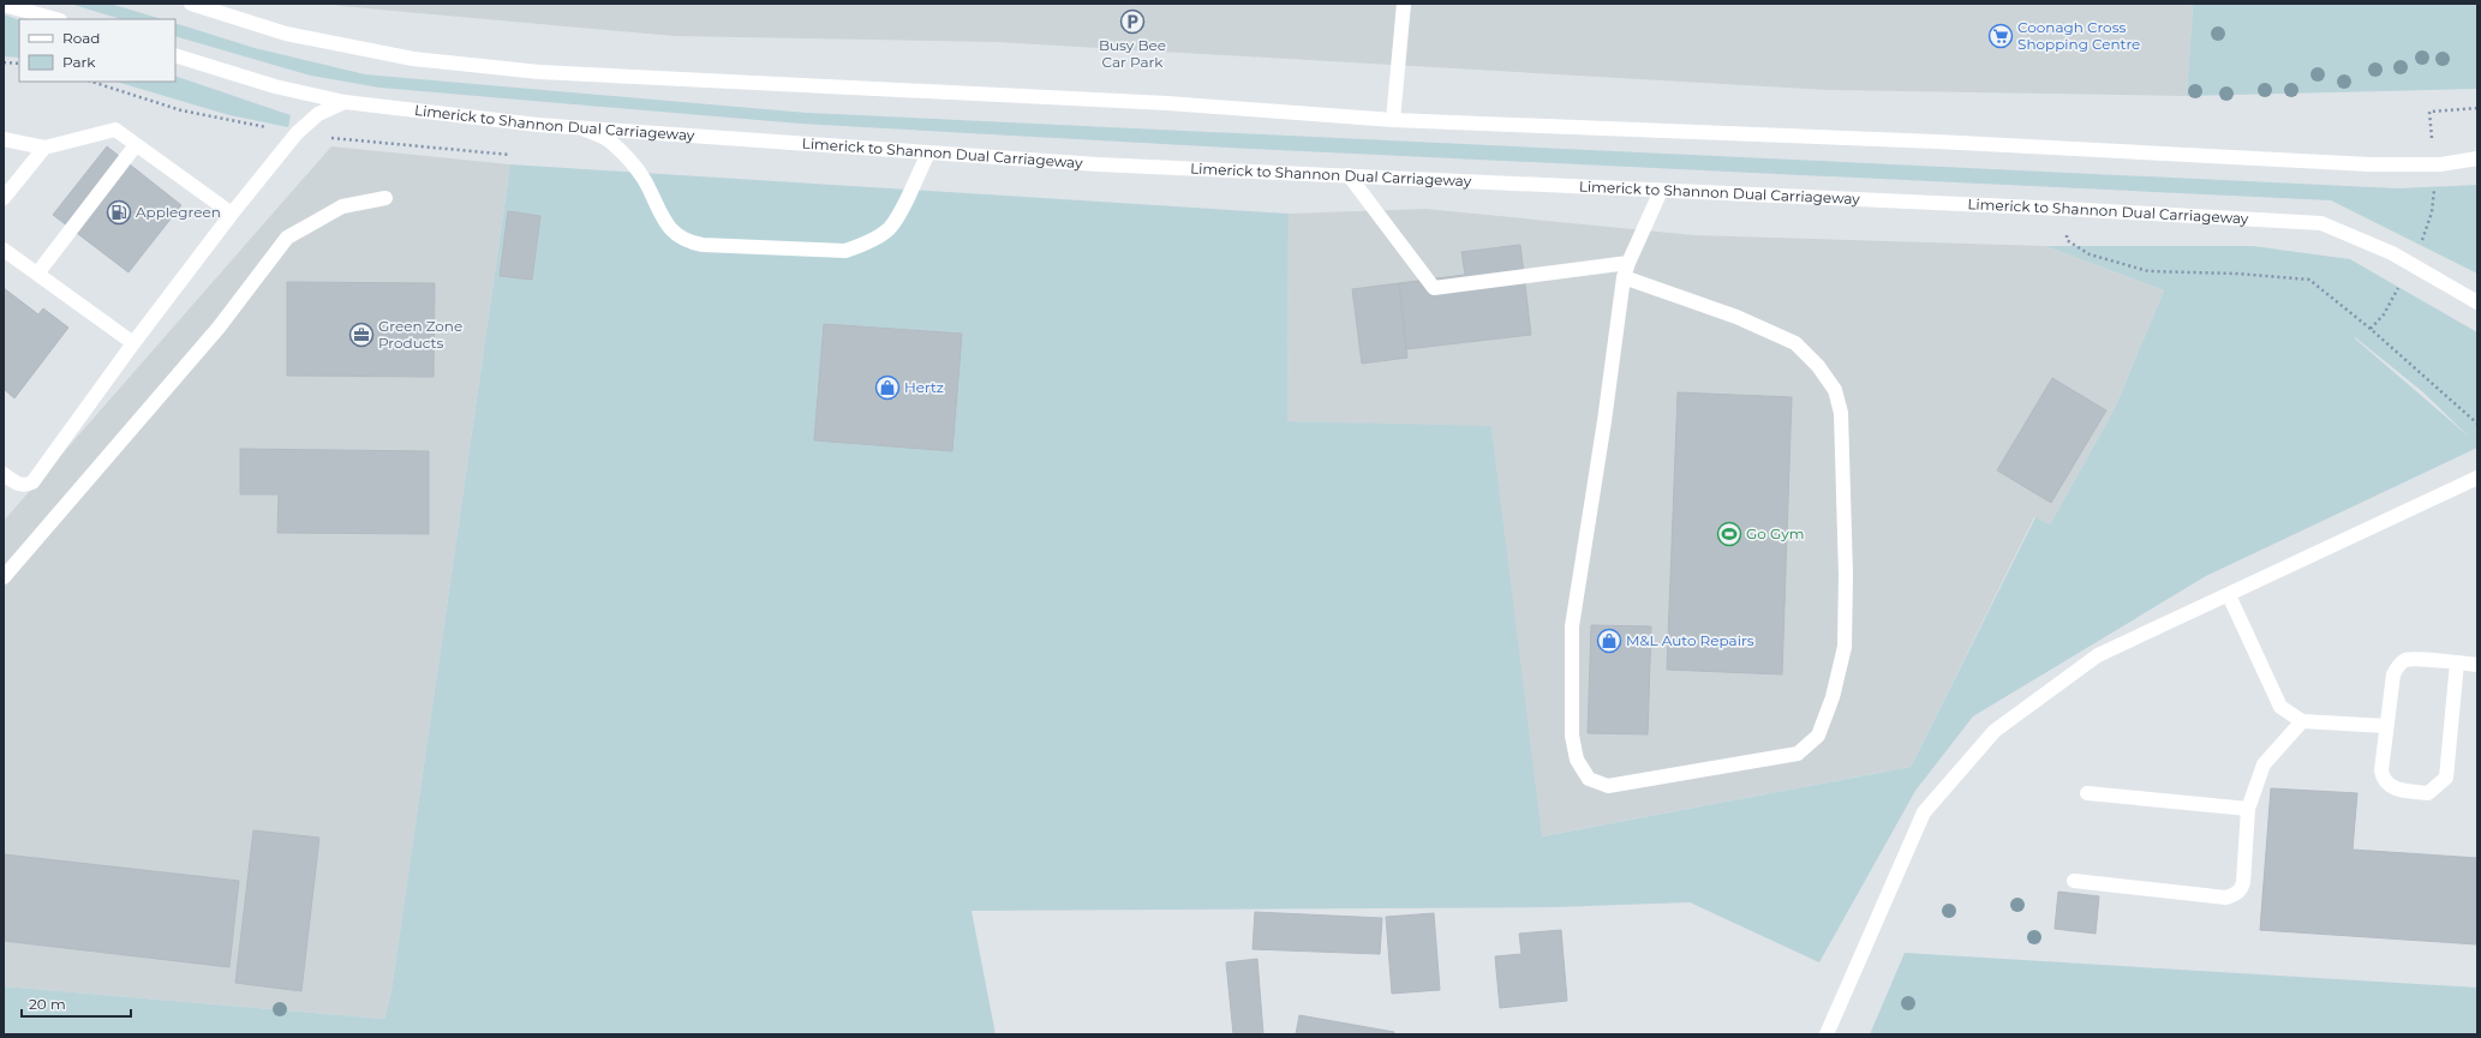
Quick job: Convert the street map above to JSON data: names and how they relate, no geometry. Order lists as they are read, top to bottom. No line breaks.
{"streets":{"main road":["Limerick to Shannon Dual Carriageway"]},"places":{"parking":["Busy Bee Car Park"],"supermarket":["Coonagh Cross Shopping Centre"],"fuel station":["Applegreen"],"office":["Green Zone Products"],"shop":["Hertz","M&L Auto Repairs"],"sports":["Go Gym"]},"legend":["Road","Park"],"scale_bar":"20 m"}
